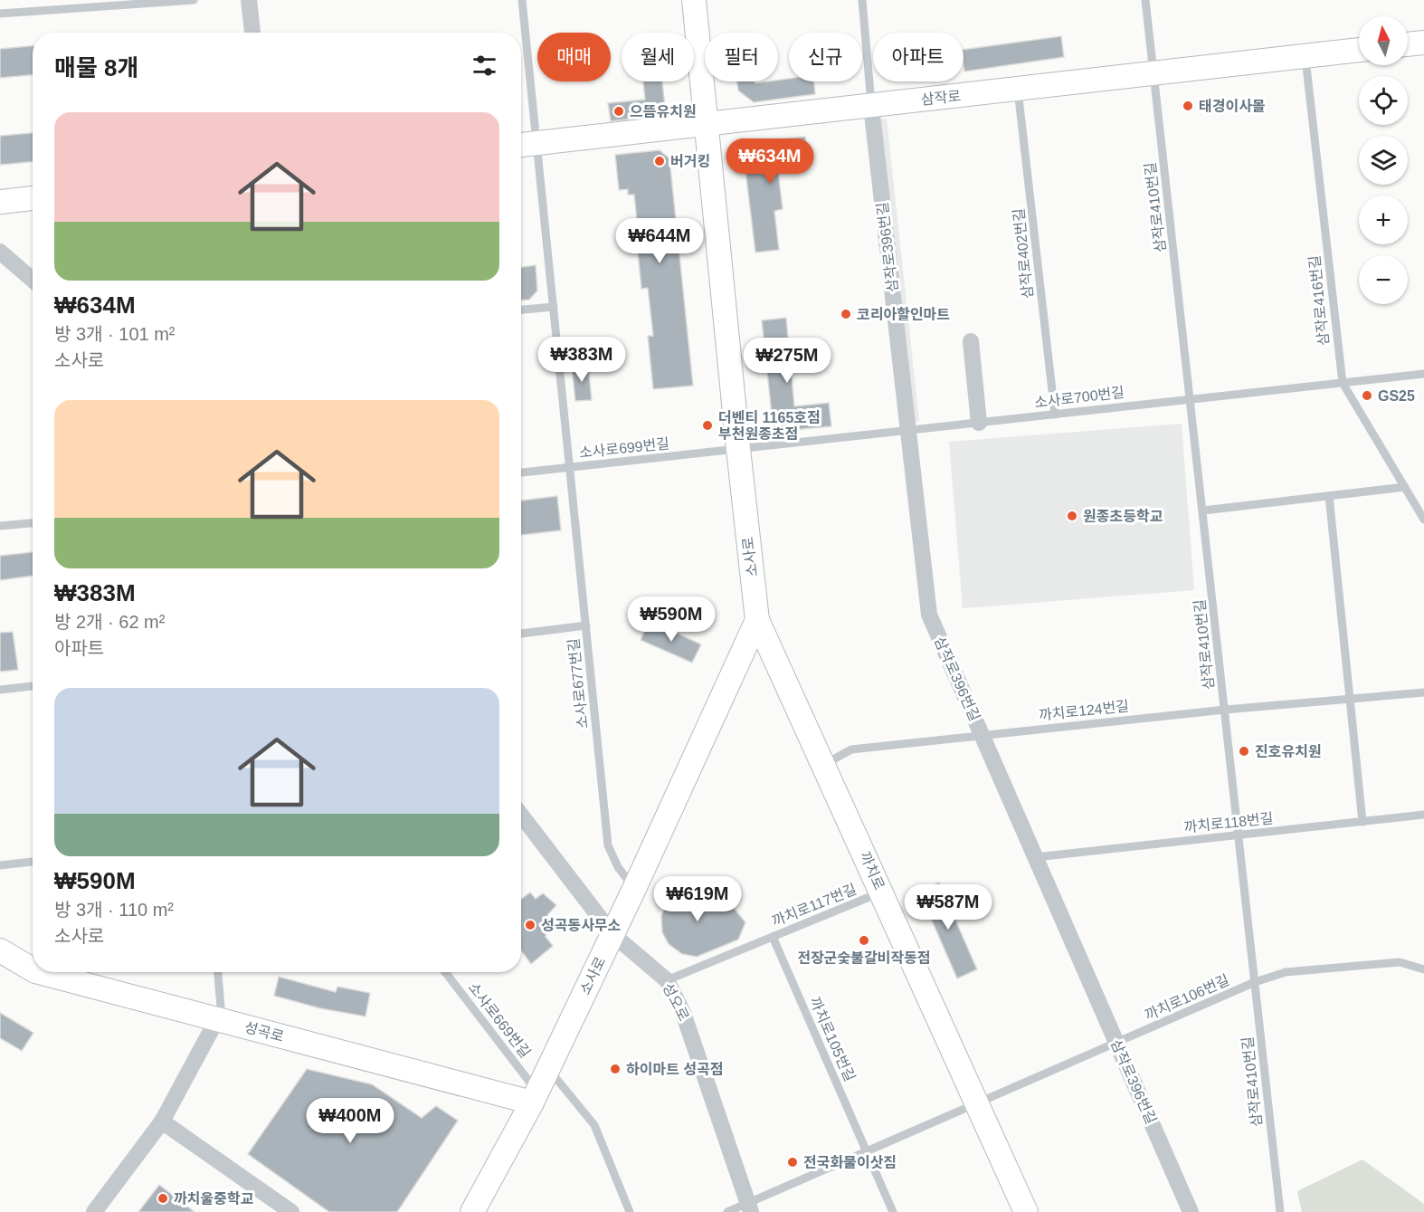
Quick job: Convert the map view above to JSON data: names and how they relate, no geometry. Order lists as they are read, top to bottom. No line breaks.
{"streets":{"street":["삼작로","삼작로396번길","소사로","까치로","성오로","성곡로"],"lane":["삼작로410번길","삼작로402번길","삼작로416번길","소사로700번길","소사로699번길","소사로677번길","까치로124번길","까치로118번길","까치로117번길","까치로106번길","소사로669번길","까치로105번길"]},"crossings":[["삼작로","삼작로410번길"],["삼작로","삼작로396번길"],["삼작로","삼작로402번길"],["삼작로","삼작로416번길"],["삼작로","소사로"],["삼작로","소사로677번길"],["삼작로410번길","소사로700번길"],["삼작로410번길","까치로124번길"],["삼작로410번길","까치로118번길"],["삼작로410번길","까치로106번길"],["삼작로396번길","소사로700번길"],["삼작로396번길","까치로124번길"],["삼작로396번길","까치로118번길"],["삼작로396번길","까치로106번길"],["삼작로402번길","소사로700번길"],["삼작로416번길","소사로700번길"],["소사로700번길","소사로699번길"],["소사로700번길","소사로"],["소사로699번길","소사로"],["소사로699번길","소사로677번길"],["소사로","소사로677번길"],["소사로","까치로"],["소사로","성오로"],["소사로","소사로669번길"],["소사로","성곡로"],["까치로124번길","까치로"],["까치로","까치로117번길"],["까치로","까치로106번길"],["까치로117번길","성오로"],["까치로117번길","까치로105번길"],["소사로669번길","성곡로"]],"places":["태경이사몰","으뜸유치원","버거킹","코리아할인마트","GS25","더벤티 1165호점 부천원종초점","원종초등학교","진호유치원","성곡동사무소","전장군숯불갈비작동점","하이마트 성곡점","전국화물이삿짐","까치울중학교"],"north":"top","page":{"map_buttons":["+","−"],"chip":["매매","월세","필터","신규","아파트"],"heading":"매물 8개","list":[{"name":"₩634M","note":"방 3개 · 101 m² · 소사로"},{"name":"₩383M","note":"방 2개 · 62 m² · 아파트"},{"name":"₩590M","note":"방 3개 · 110 m² · 소사로"}],"price":["₩634M","₩644M","₩383M","₩275M","₩590M","₩619M","₩587M","₩400M"]}}
